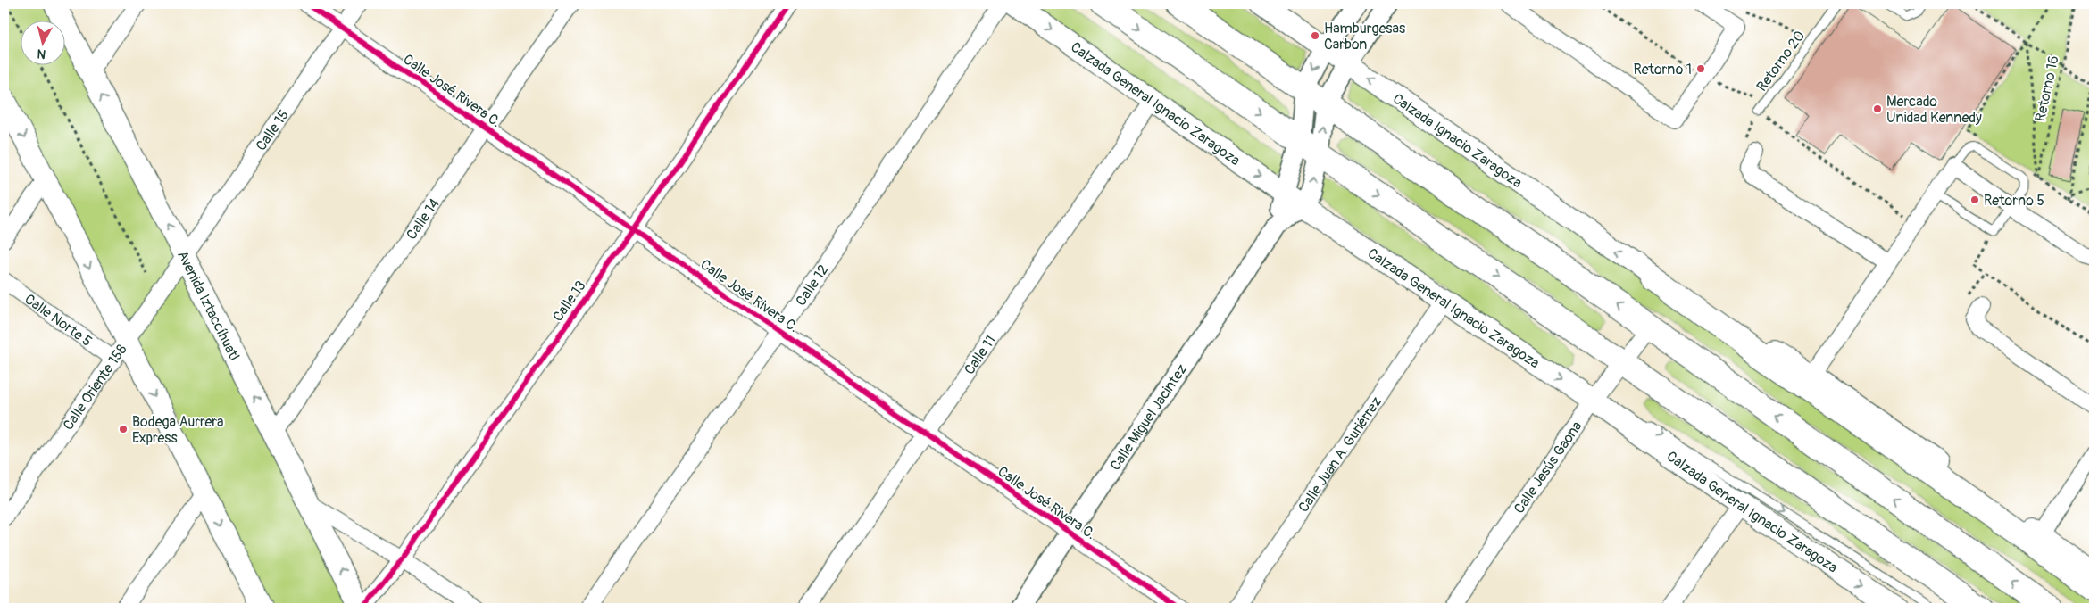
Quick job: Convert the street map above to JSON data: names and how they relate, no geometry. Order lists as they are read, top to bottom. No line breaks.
{"streets":{"main road":["Calzada General Ignacio Zaragoza","Calzada Ignacio Zaragoza","Avenida Iztaccíhuatl"],"street":["Calle José Rivera C.","Calle 15","Calle 14","Calle 12","Calle 13","Calle Norte 5","Calle 11","Calle Oriente 158","Calle Miguel Jacintez","Calle Juan A. Guriérrez","Calle Jesús Gaona"],"lane":["Retorno 20"],"path":["Retorno 16"]},"crossings":[["Calle José Rivera C.","Calle 15"],["Calle José Rivera C.","Calle 14"],["Calle José Rivera C.","Calle 12"],["Calle José Rivera C.","Calle 13"],["Calle José Rivera C.","Calle 11"],["Calle José Rivera C.","Calle Miguel Jacintez"],["Calzada General Ignacio Zaragoza","Calle 11"],["Calzada General Ignacio Zaragoza","Calle Miguel Jacintez"],["Calzada General Ignacio Zaragoza","Calle Juan A. Guriérrez"],["Calzada General Ignacio Zaragoza","Calle Jesús Gaona"],["Calle 15","Avenida Iztaccíhuatl"],["Calle 15","Calle Oriente 158"],["Calle 14","Avenida Iztaccíhuatl"],["Calle 13","Avenida Iztaccíhuatl"],["Avenida Iztaccíhuatl","Calle Oriente 158"],["Calle Norte 5","Calle Oriente 158"]],"places":["Hamburgesas Carbon","Retorno 1","Mercado Unidad Kennedy","Retorno 5","Bodega Aurrera Express"],"north":"bottom"}
